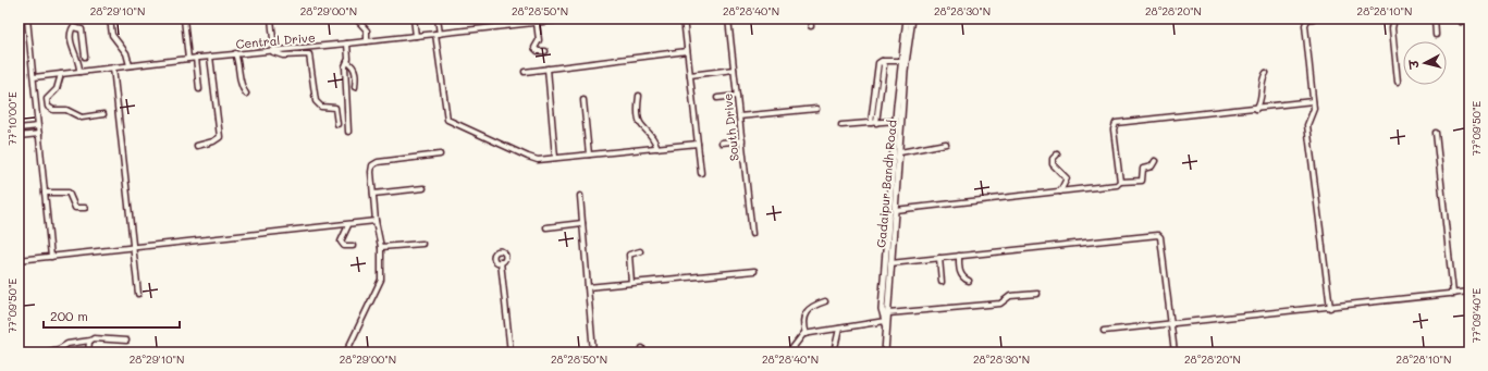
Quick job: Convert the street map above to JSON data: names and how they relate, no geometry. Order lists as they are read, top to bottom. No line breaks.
{"streets":{"street":["Central Drive","South Drive","Gadaipur Bandh Road"]},"scale_bar":"200 m","north":"left","coordinates":["28°29'10\"N","28°29'00\"N","28°28'50\"N","28°28'40\"N","28°28'30\"N","28°28'20\"N","28°28'10\"N","77°10'00\"E","77°09'50\"E","77°09'40\"E"]}
